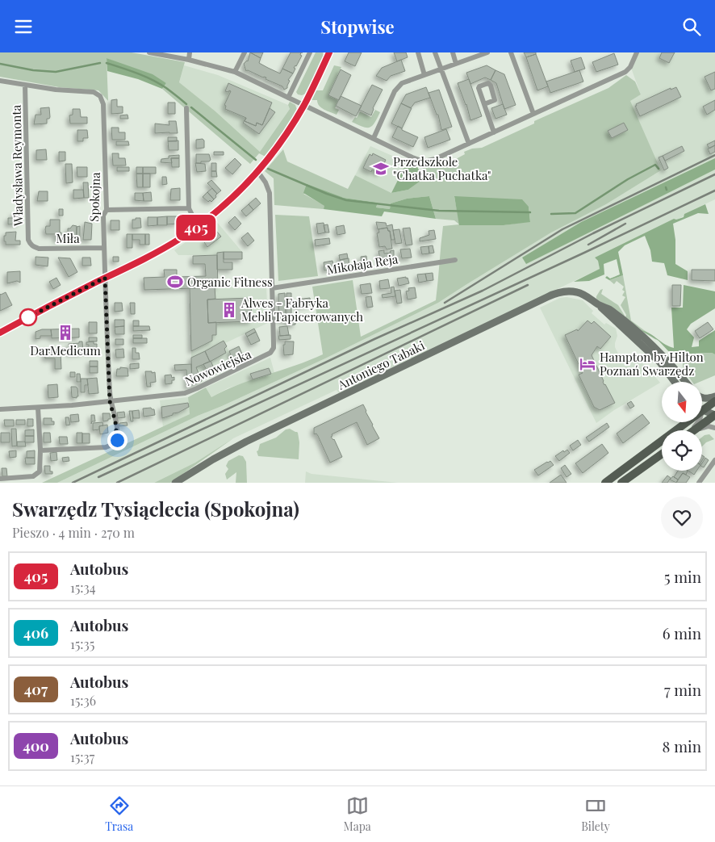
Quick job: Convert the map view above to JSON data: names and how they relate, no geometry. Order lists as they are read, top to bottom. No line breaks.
{"streets":{"street":["Władysława Reymonta","Spokojna","Miła","Mikołaja Reja","Antoniego Tabaki","Nowowiejska"]},"crossings":[["Władysława Reymonta","Spokojna"],["Władysława Reymonta","Miła"],["Spokojna","Miła"],["Spokojna","Nowowiejska"],["Mikołaja Reja","Nowowiejska"]],"places":{"school or university":["Przedszkole \"Chatka Puchatka\""],"sports":["Organic Fitness"],"building":["Alwes - Fabryka Mebli Tapicerowanych","DarMedicum"],"hotel":["Hampton by Hilton Poznań Swarzędz"]},"lines":["bus line 405"],"north":"bottom","page":{"header":"Stopwise","on_map":"405","heading":["Swarzędz Tysiąclecia (Spokojna)","Pieszo · 4 min · 270 m"],"list":[{"mark":"405","name":"Autobus","note":"15:34","value":"5 min"},{"mark":"406","name":"Autobus","note":"15:35","value":"6 min"},{"mark":"407","name":"Autobus","note":"15:36","value":"7 min"},{"mark":"400","name":"Autobus","note":"15:37","value":"8 min"}],"tabs":["Trasa","Mapa","Bilety"]}}
